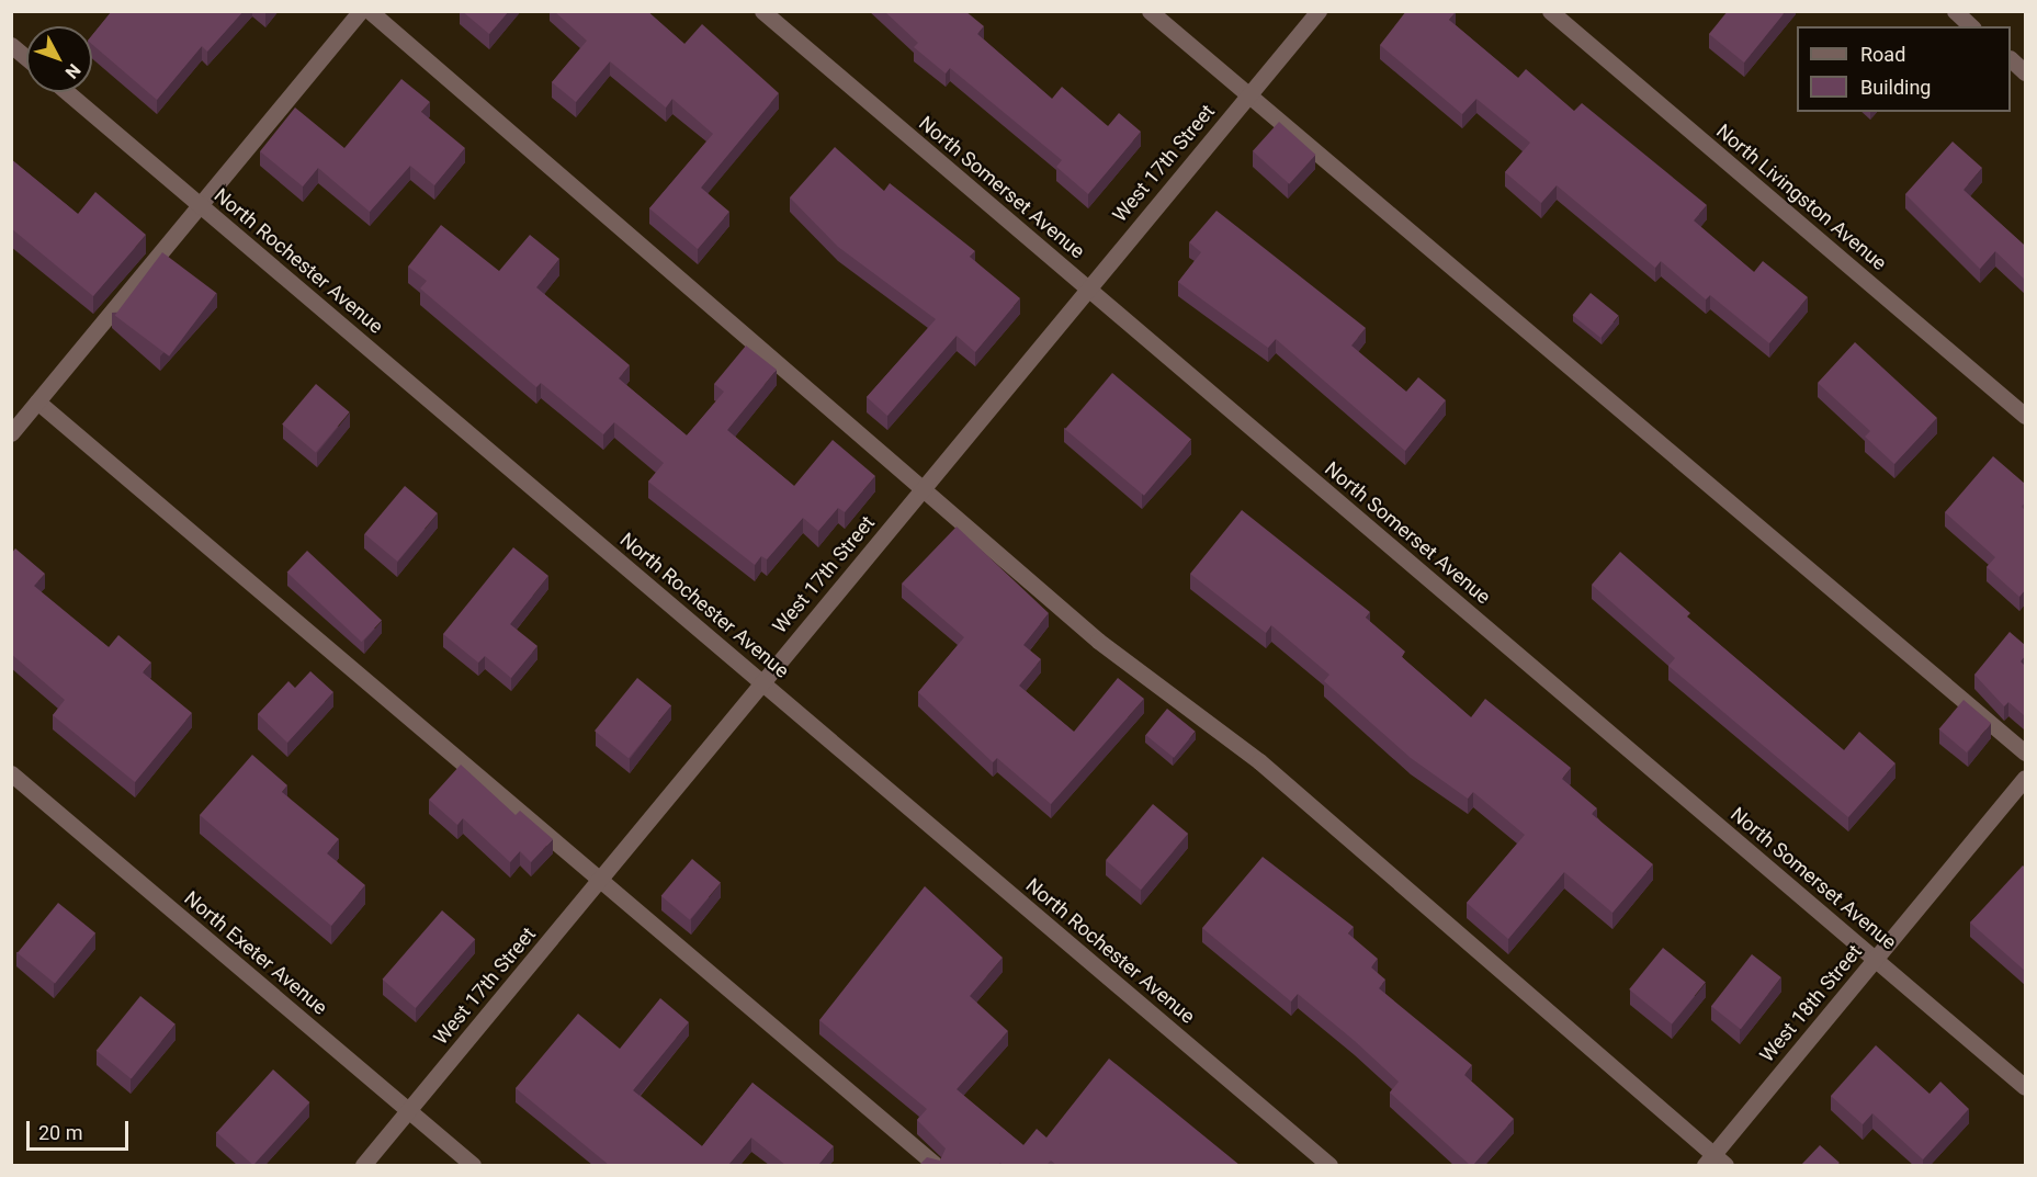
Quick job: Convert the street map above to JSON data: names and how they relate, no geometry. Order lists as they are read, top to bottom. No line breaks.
{"streets":{"street":["West 17th Street","North Somerset Avenue","North Livingston Avenue","North Rochester Avenue","North Exeter Avenue","West 18th Street"]},"crossings":[["West 17th Street","North Somerset Avenue"],["West 17th Street","North Rochester Avenue"],["West 17th Street","North Exeter Avenue"],["North Somerset Avenue","West 18th Street"]],"legend":["Road","Building"],"scale_bar":"20 m","north":"bottom right"}
